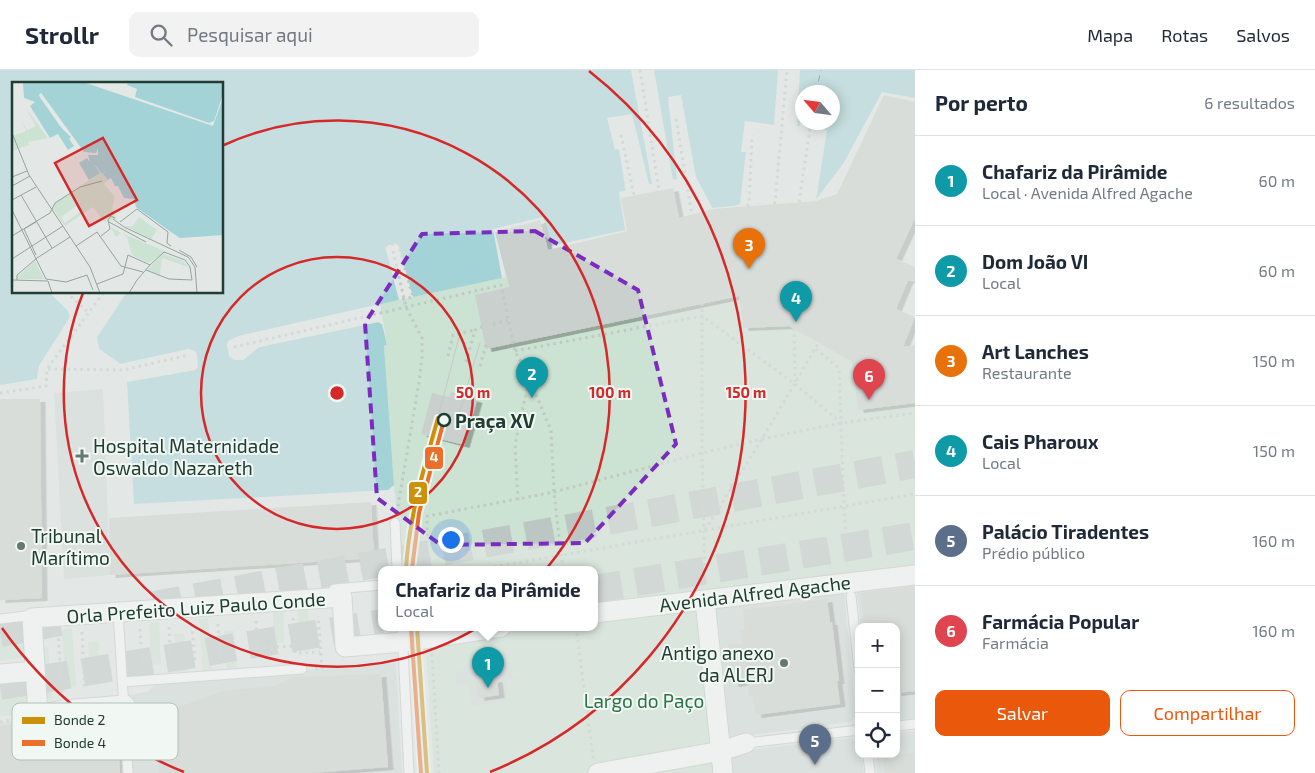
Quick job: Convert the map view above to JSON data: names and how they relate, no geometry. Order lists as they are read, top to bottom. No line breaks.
{"streets":{"street":["Avenida Alfred Agache","Orla Prefeito Luiz Paulo Conde"]},"parks":["Largo do Paço"],"places":{"other":["Praça XV","Tribunal Marítimo","Antigo anexo da ALERJ"],"health":["Hospital Maternidade Oswaldo Nazareth"]},"lines":["tram line 2","tram line 4"],"legend":["Bonde 2","Bonde 4"],"north":"top left","page":{"header":"Strollr","search":"Pesquisar aqui","nav":["Mapa","Rotas","Salvos"],"heading":["Por perto","6 resultados"],"list":[{"mark":"1","name":"Chafariz da Pirâmide","note":"Local · Avenida Alfred Agache","value":"60 m"},{"mark":"2","name":"Dom João VI","note":"Local","value":"60 m"},{"mark":"3","name":"Art Lanches","note":"Restaurante","value":"150 m"},{"mark":"4","name":"Cais Pharoux","note":"Local","value":"150 m"},{"mark":"5","name":"Palácio Tiradentes","note":"Prédio público","value":"160 m"},{"mark":"6","name":"Farmácia Popular","note":"Farmácia","value":"160 m"}],"pins":["3","4","2","6","1","5"],"popup":["Chafariz da Pirâmide","Local"],"map_buttons":["+","−"],"buttons":["Salvar","Compartilhar"]},"rings":["50 m","100 m","150 m"]}
